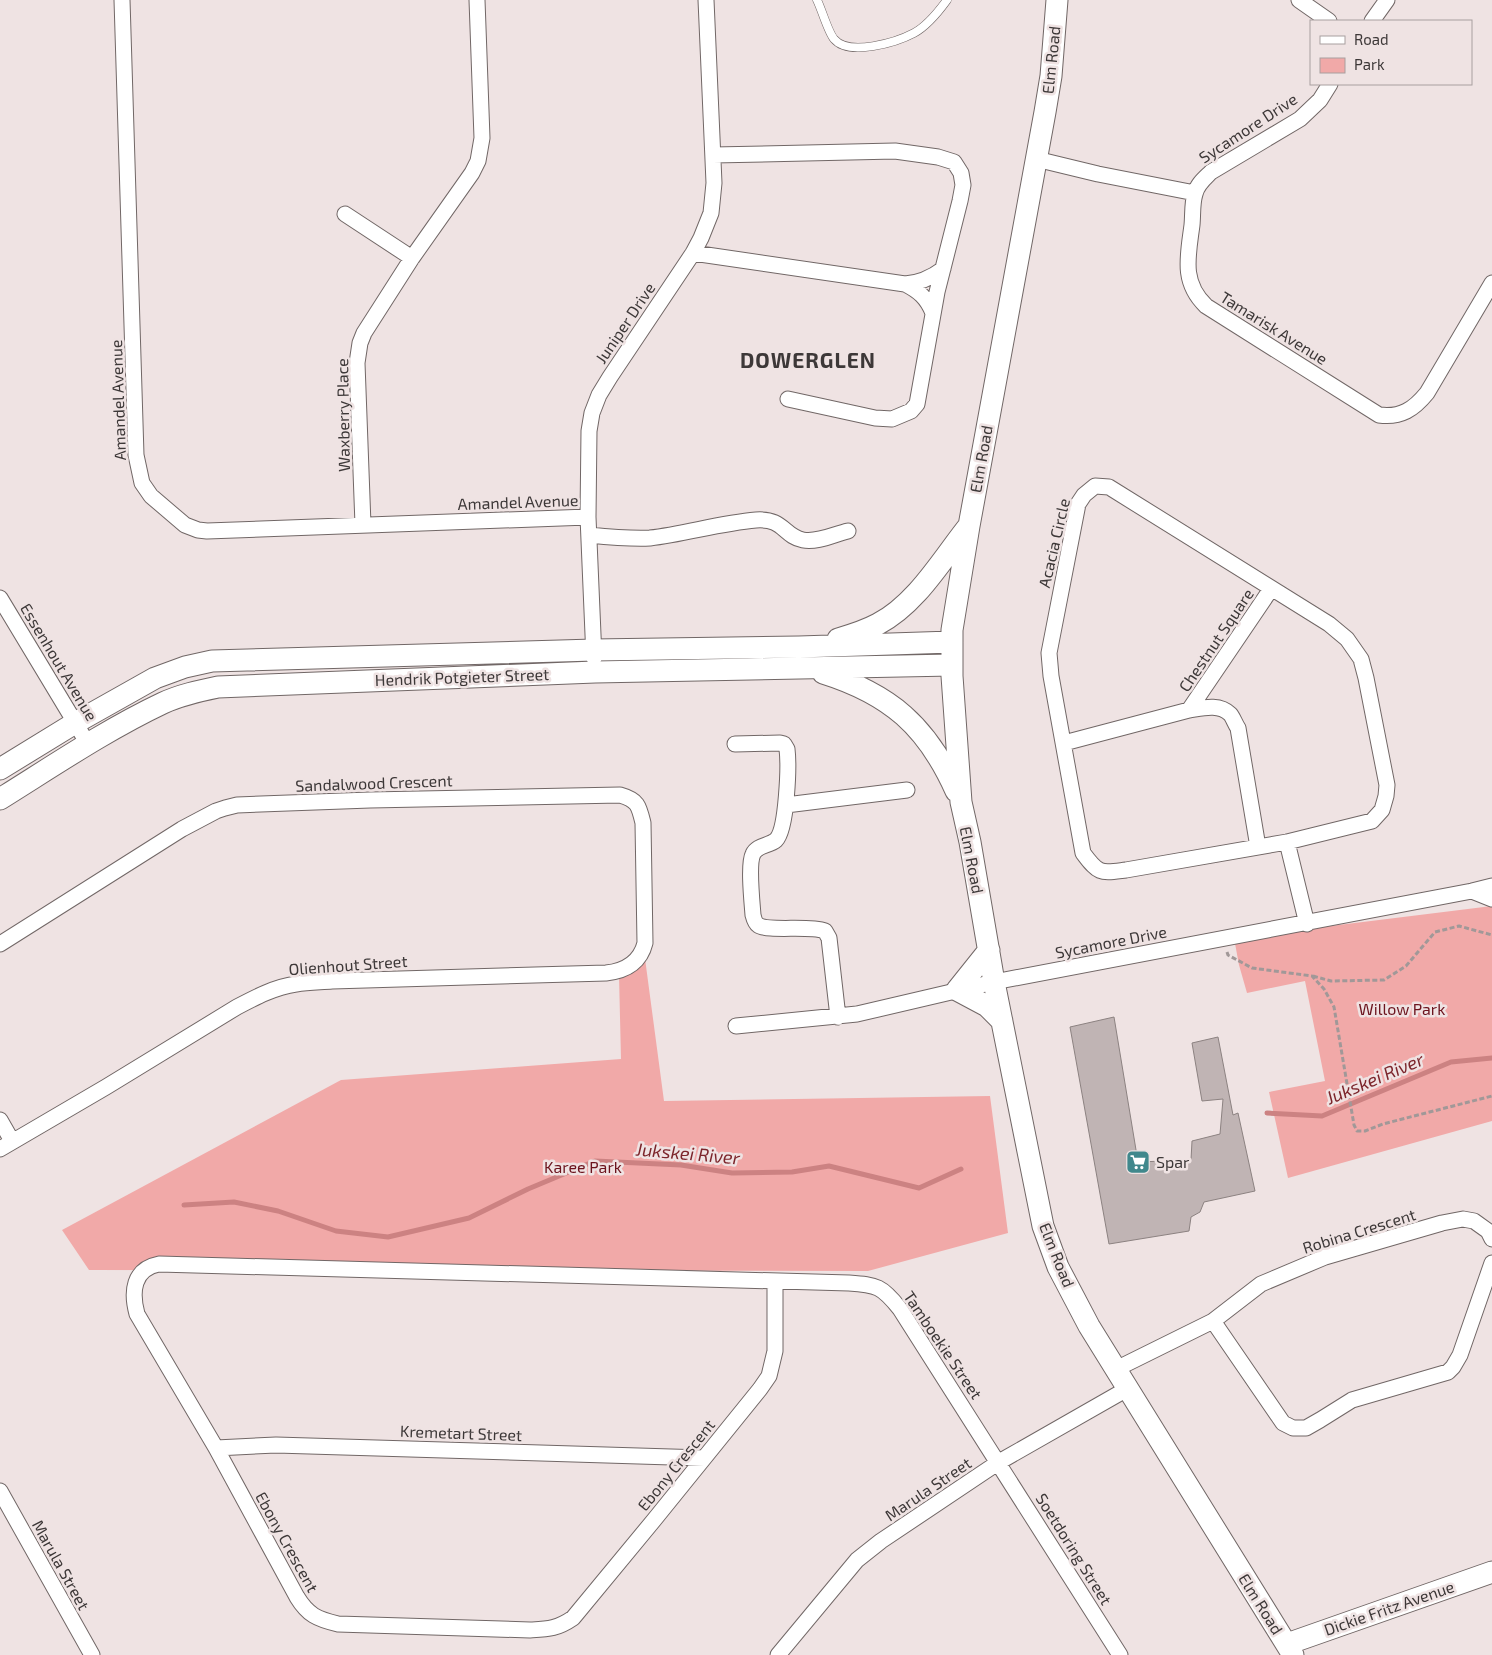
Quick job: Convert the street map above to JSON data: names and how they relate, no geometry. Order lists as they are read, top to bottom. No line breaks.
{"streets":{"street":["Elm Road","Sycamore Drive","Juniper Drive","Tamarisk Avenue","Amandel Avenue","Waxberry Place","Acacia Circle","Chestnut Square","Essenhout Avenue","Hendrik Potgieter Street","Sandalwood Crescent","Olienhout Street","Robina Crescent","Tamboekie Street","Kremetart Street","Ebony Crescent","Marula Street","Soetdoring Street","Dickie Fritz Avenue"]},"crossings":[["Elm Road","Sycamore Drive"],["Elm Road","Hendrik Potgieter Street"],["Elm Road","Robina Crescent"],["Elm Road","Marula Street"],["Elm Road","Dickie Fritz Avenue"],["Sycamore Drive","Tamarisk Avenue"],["Juniper Drive","Amandel Avenue"],["Juniper Drive","Hendrik Potgieter Street"],["Amandel Avenue","Waxberry Place"],["Acacia Circle","Chestnut Square"],["Essenhout Avenue","Hendrik Potgieter Street"],["Sandalwood Crescent","Olienhout Street"],["Tamboekie Street","Ebony Crescent"],["Tamboekie Street","Marula Street"],["Tamboekie Street","Soetdoring Street"],["Kremetart Street","Ebony Crescent"],["Marula Street","Soetdoring Street"]],"districts":["DOWERGLEN"],"water":["Jukskei River"],"parks":["Willow Park","Karee Park"],"places":{"supermarket":["Spar"]},"legend":["Road","Park"]}
